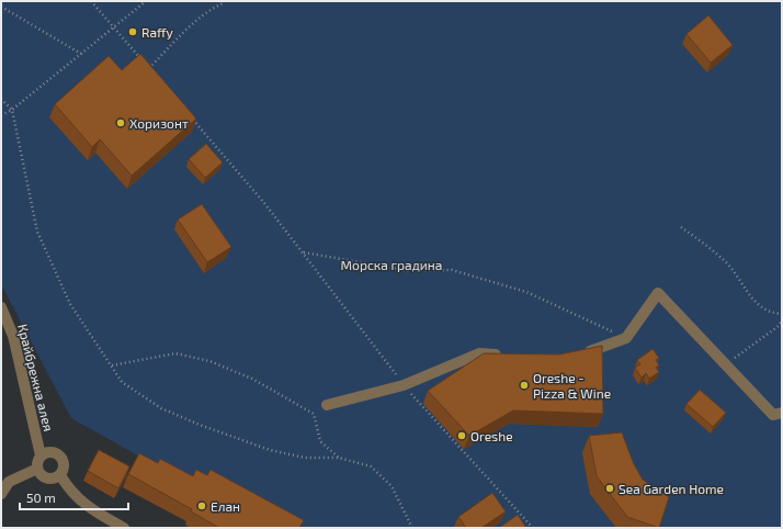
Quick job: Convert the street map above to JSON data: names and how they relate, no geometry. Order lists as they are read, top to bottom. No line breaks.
{"streets":{"street":["Крайбрежна алея"]},"parks":["Морска градина"],"places":["Raffy","Хоризонт","Oreshe - Pizza & Wine","Oreshe","Sea Garden Home","Елан"],"scale_bar":"50 m"}
